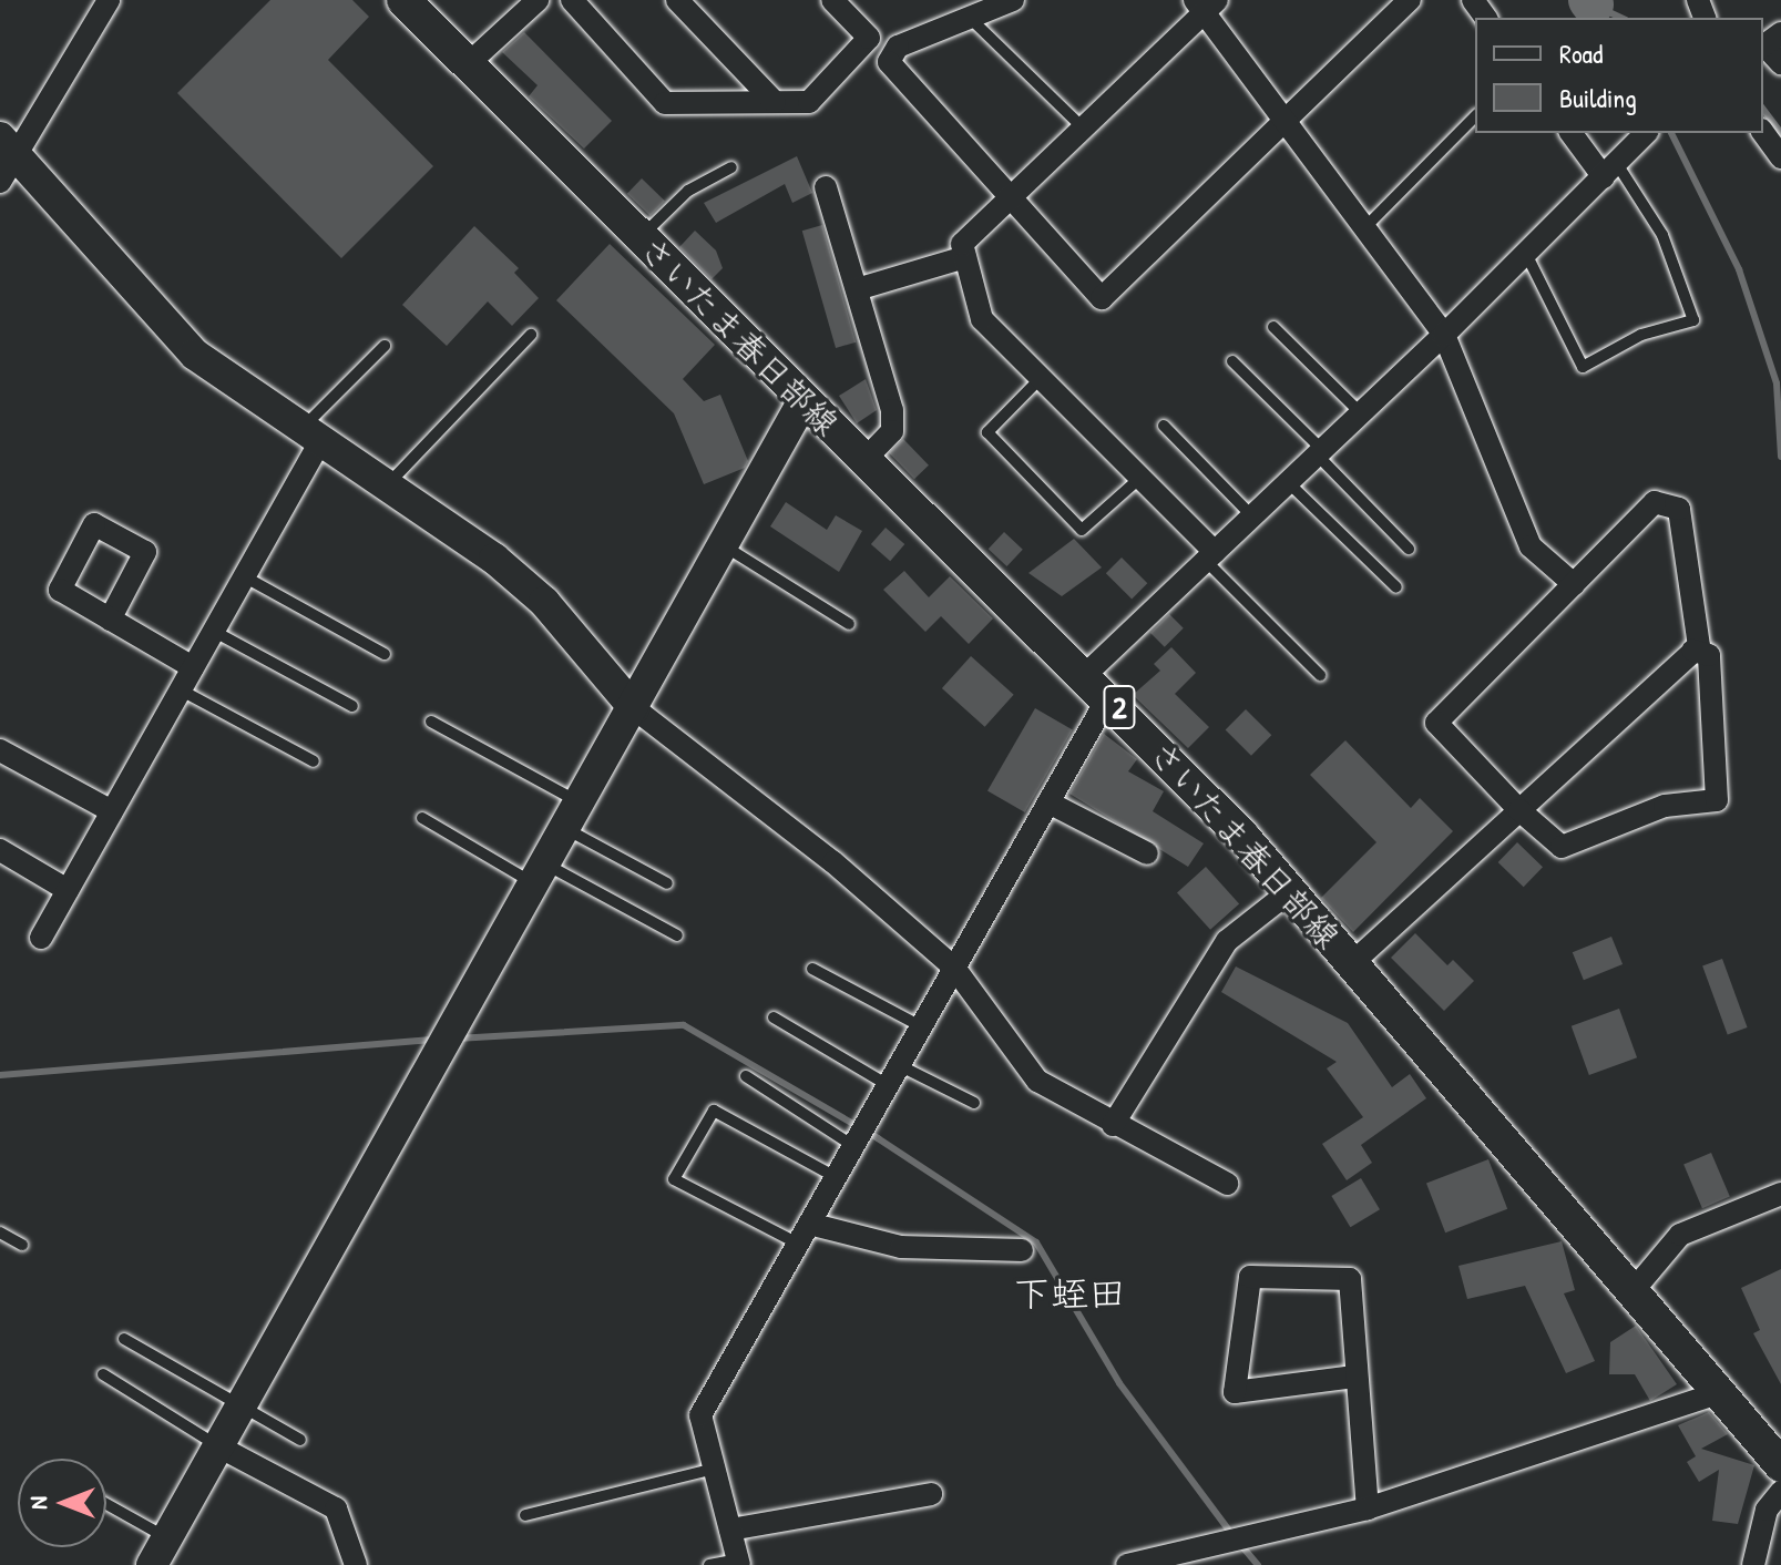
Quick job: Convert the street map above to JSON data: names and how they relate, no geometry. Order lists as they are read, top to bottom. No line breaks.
{"streets":{"main road":["さいたま春日部線","2"]},"districts":["下蛭田"],"legend":["Road","Building"],"north":"left"}
